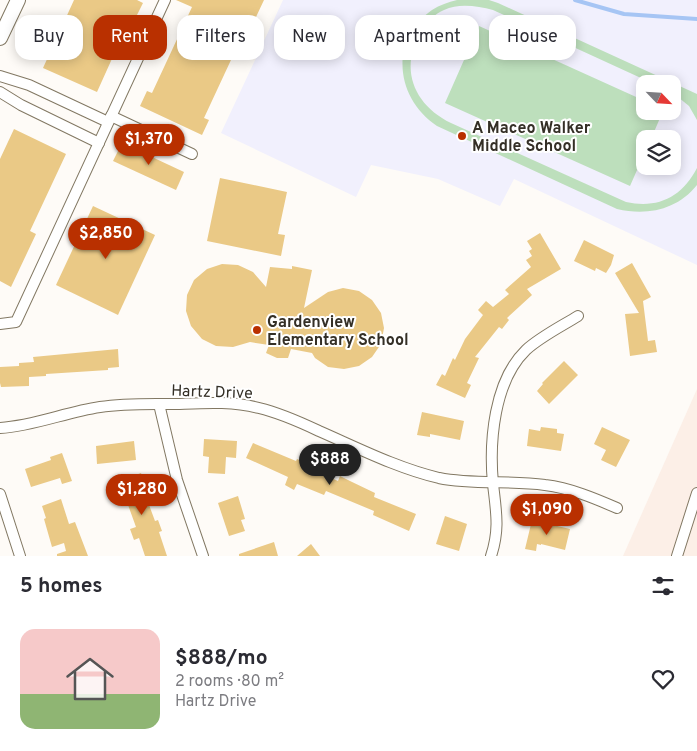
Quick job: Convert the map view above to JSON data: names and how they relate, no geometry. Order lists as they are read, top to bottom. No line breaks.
{"streets":{"street":["Hartz Drive"]},"places":["A Maceo Walker Middle School","Gardenview Elementary School"],"north":"bottom right","page":{"chip":["Buy","Rent","Filters","New","Apartment","House"],"price":["$1,370","$2,850","$888","$1,280","$1,090"],"heading":"5 homes","list":[{"name":"$888/mo","note":"2 rooms · 80 m² · Hartz Drive"}]}}
